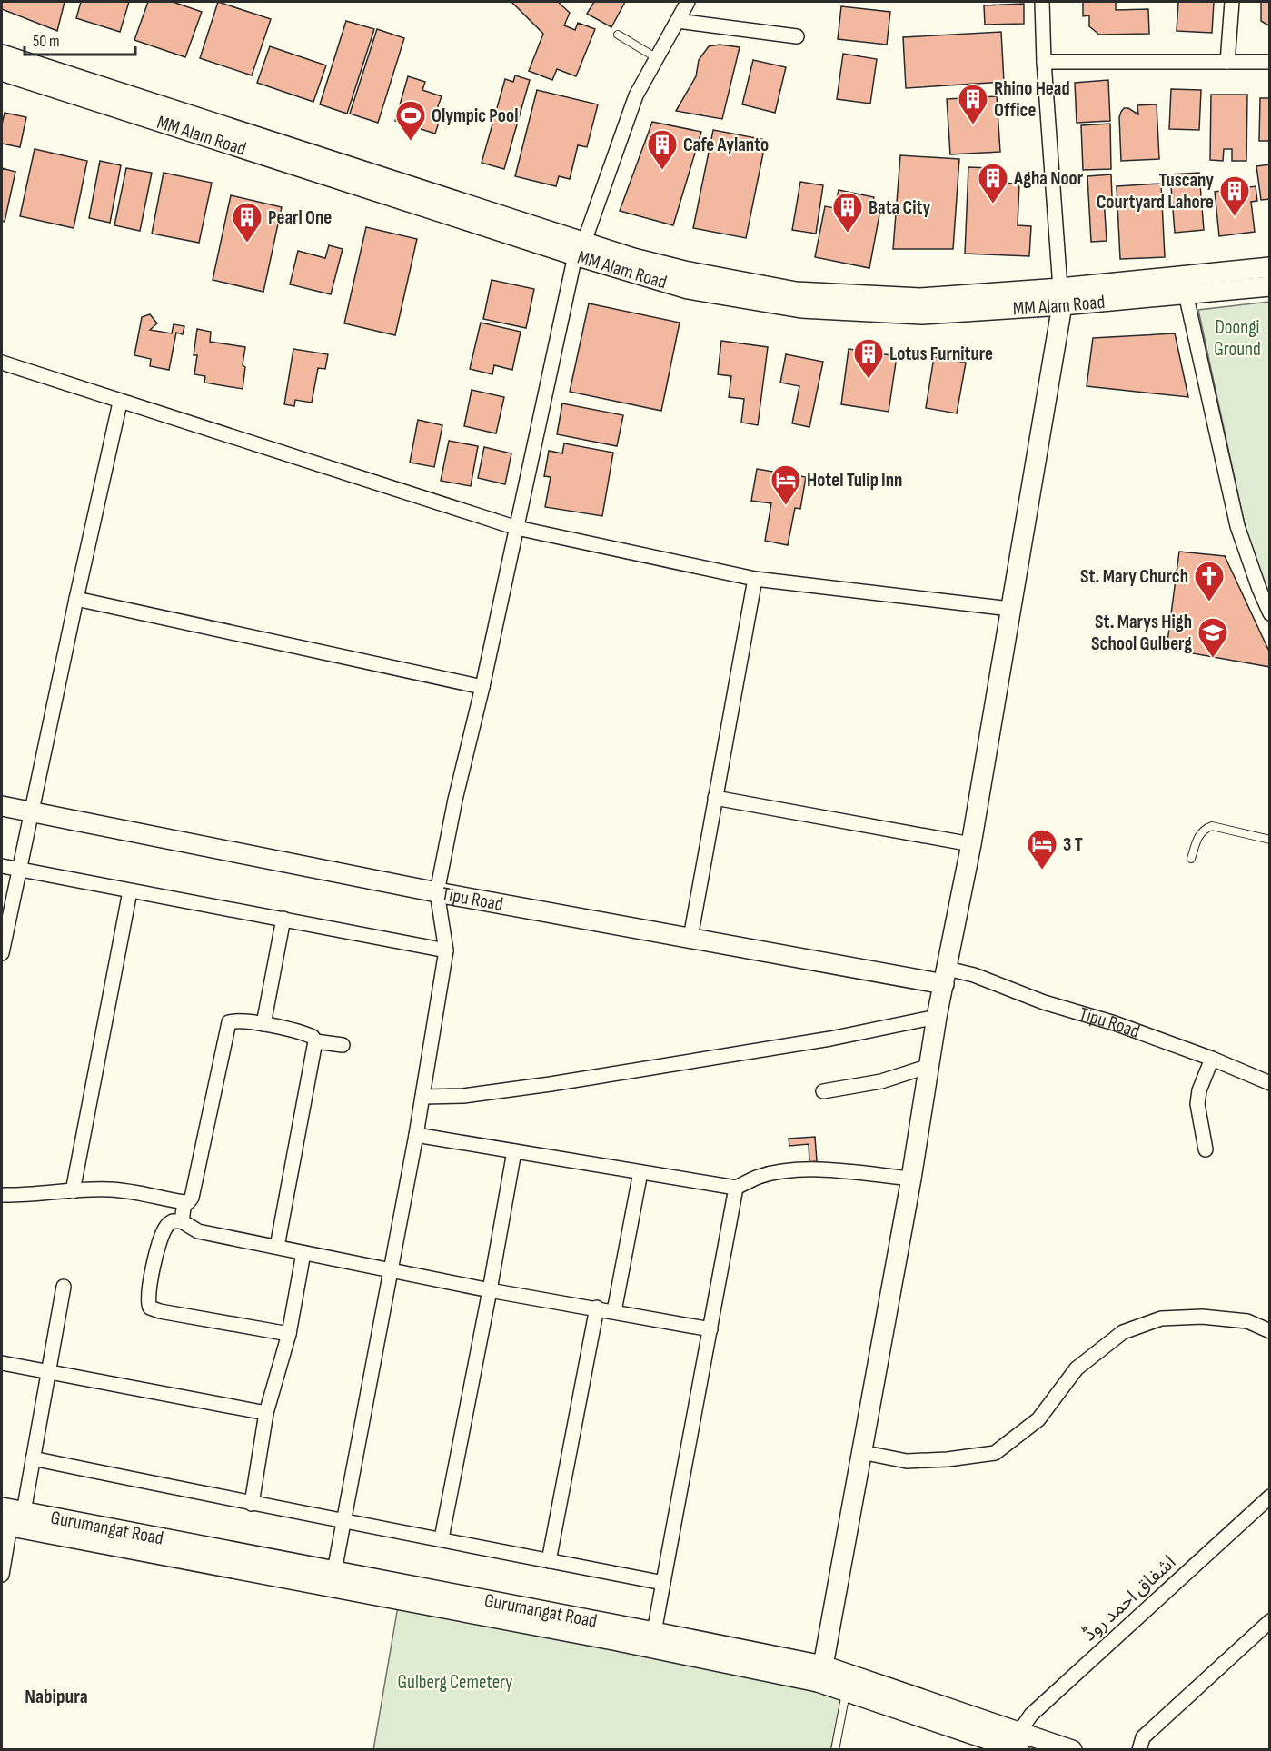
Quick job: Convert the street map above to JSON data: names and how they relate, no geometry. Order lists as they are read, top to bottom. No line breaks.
{"streets":{"street":["MM Alam Road","Tipu Road","Gurumangat Road","اشفاق احمد روڈ"]},"crossings":[["Gurumangat Road","اشفاق احمد روڈ"]],"districts":["Nabipura"],"parks":["Doongi Ground","Gulberg Cemetery"],"places":{"building":["Rhino Head Office","Cafe Aylanto","Agha Noor","Tuscany Courtyard Lahore","Bata City","Pearl One","Lotus Furniture"],"sports":["Olympic Pool"],"hotel":["Hotel Tulip Inn","3 T"],"church":["St. Mary Church"],"school or university":["St. Marys High School Gulberg"]},"scale_bar":"50 m"}
